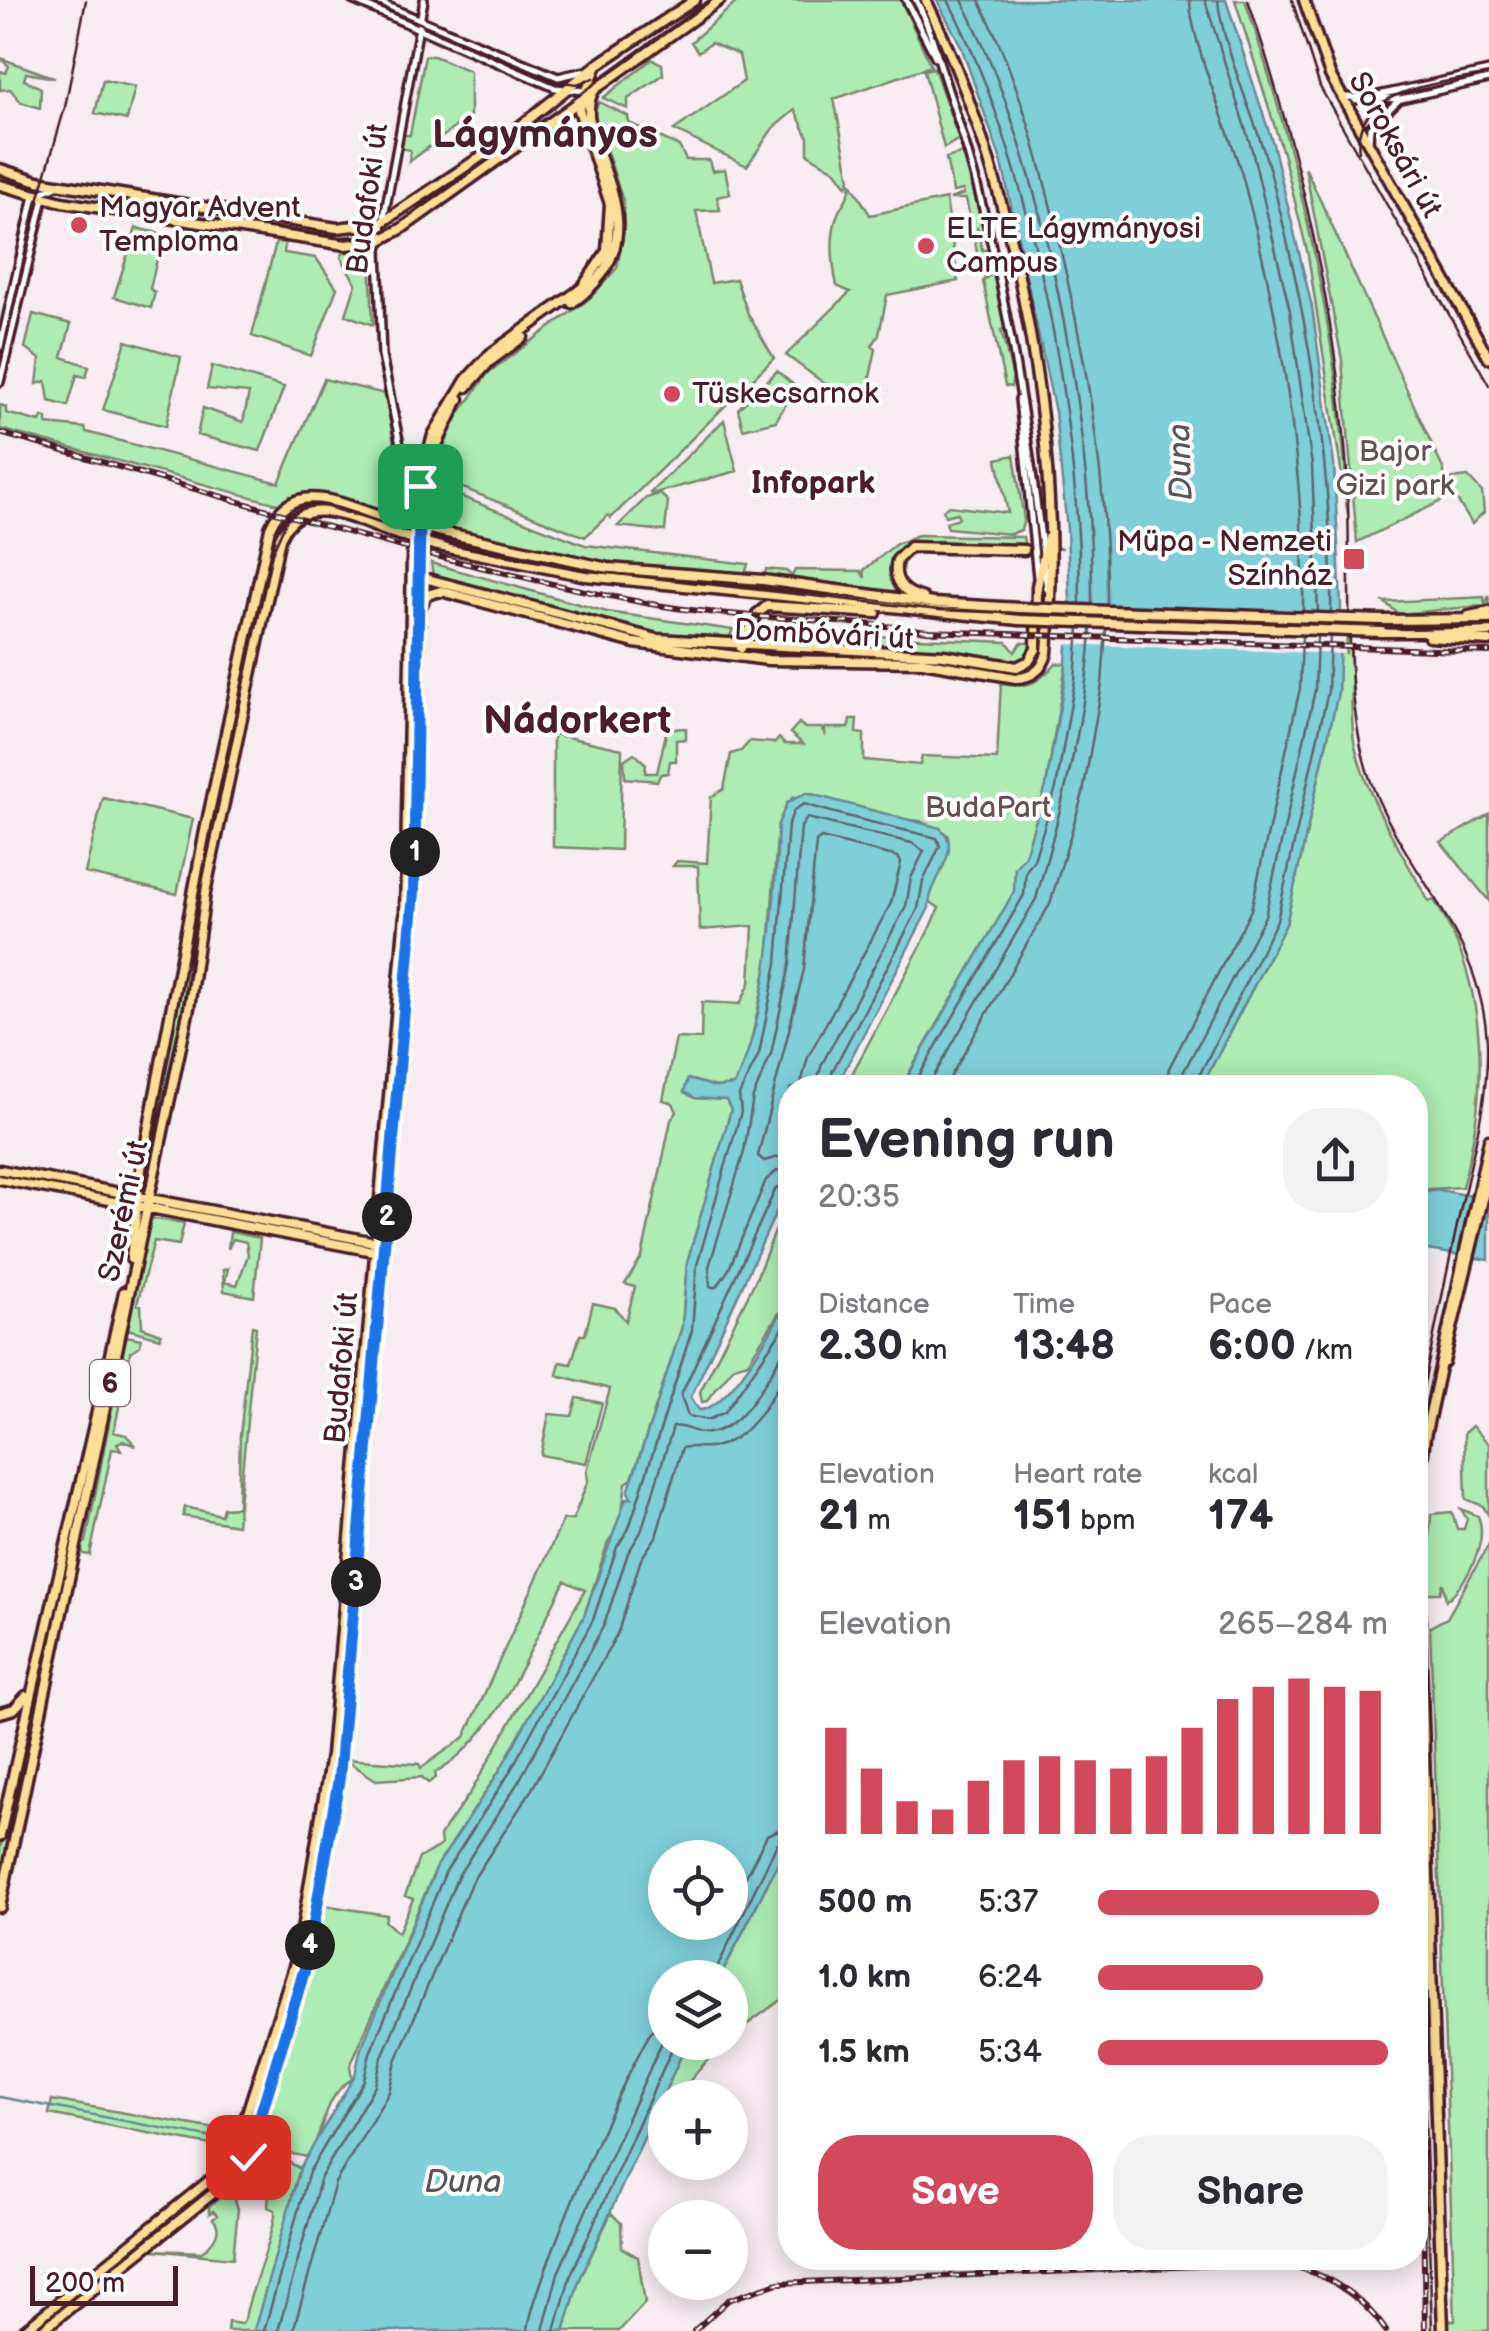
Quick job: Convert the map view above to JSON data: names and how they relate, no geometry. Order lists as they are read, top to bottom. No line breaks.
{"streets":{"main road":["Soroksári út","Budafoki út","Dombóvári út","Szerémi út","6"]},"crossings":[["Budafoki út","Dombóvári út"]],"districts":["Lágymányos","Infopark","Nádorkert"],"water":["Duna"],"parks":["Bajor Gizi park","BudaPart"],"places":{"other":["Magyar Advent Temploma","ELTE Lágymányosi Campus","Tüskecsarnok"],"transit":["Müpa - Nemzeti Színház"]},"scale_bar":"200 m","page":{"pins":["1","2","3","4"],"heading":["Evening run","20:35"],"stats":[["Distance","2.30 km"],["Time","13:48"],["Pace","6:00 /km"],["Elevation","21 m"],["Heart rate","151 bpm"],["kcal","174"]],"chart":["Elevation","265–284 m"],"map_buttons":["+","−"],"list":[{"name":"500 m","note":"5:37"},{"name":"1.0 km","note":"6:24"},{"name":"1.5 km","note":"5:34"}],"buttons":["Save","Share"],"scale":"200 m"}}
